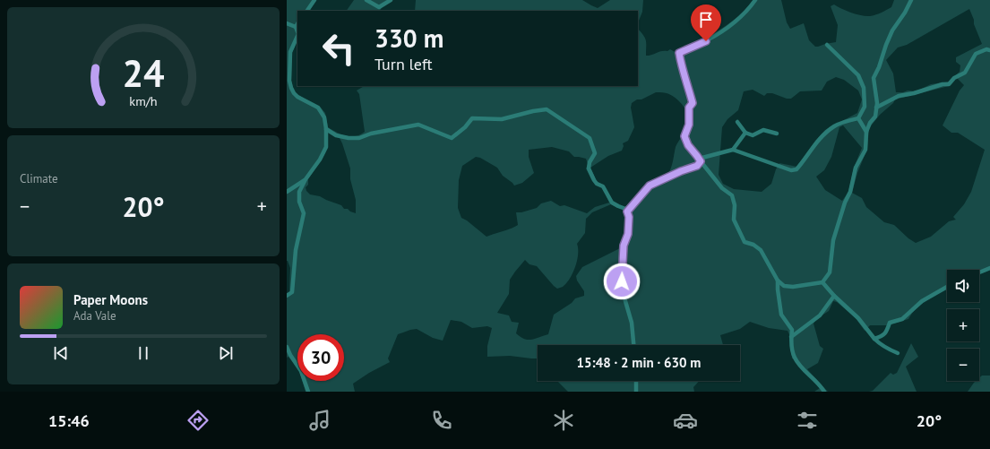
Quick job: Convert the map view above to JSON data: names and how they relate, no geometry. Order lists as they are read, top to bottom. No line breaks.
{"page":{"turn":["330 m","Turn left"],"tile":"Climate","heat":["−","20°","+"],"map_buttons":["+","−"],"song":["Paper Moons","Ada Vale"],"limit":"30","trip":"15:48 · 2 min · 630 m","tabs":["15:46","20°"],"gauge":["24","km/h"]}}
